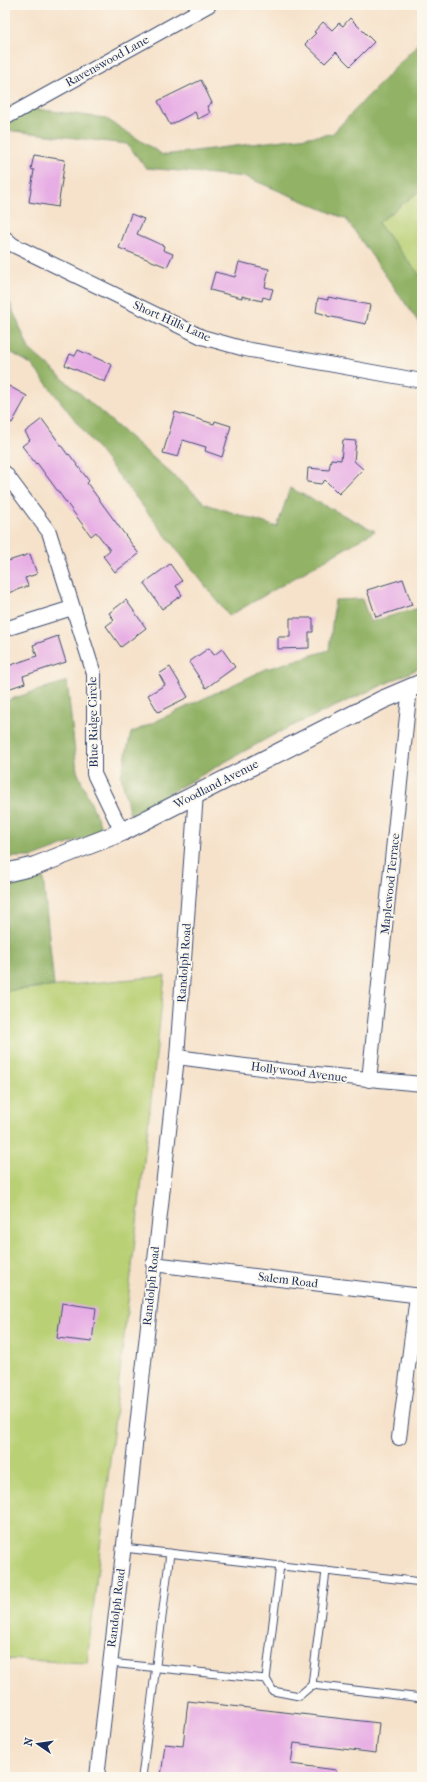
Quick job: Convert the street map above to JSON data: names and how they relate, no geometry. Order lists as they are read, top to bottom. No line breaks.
{"streets":{"street":["Ravenswood Lane","Short Hills Lane","Blue Ridge Circle","Woodland Avenue","Maplewood Terrace","Randolph Road","Hollywood Avenue","Salem Road"]},"crossings":[["Blue Ridge Circle","Woodland Avenue"],["Woodland Avenue","Maplewood Terrace"],["Woodland Avenue","Randolph Road"],["Maplewood Terrace","Hollywood Avenue"],["Randolph Road","Hollywood Avenue"],["Randolph Road","Salem Road"]],"north":"left"}
